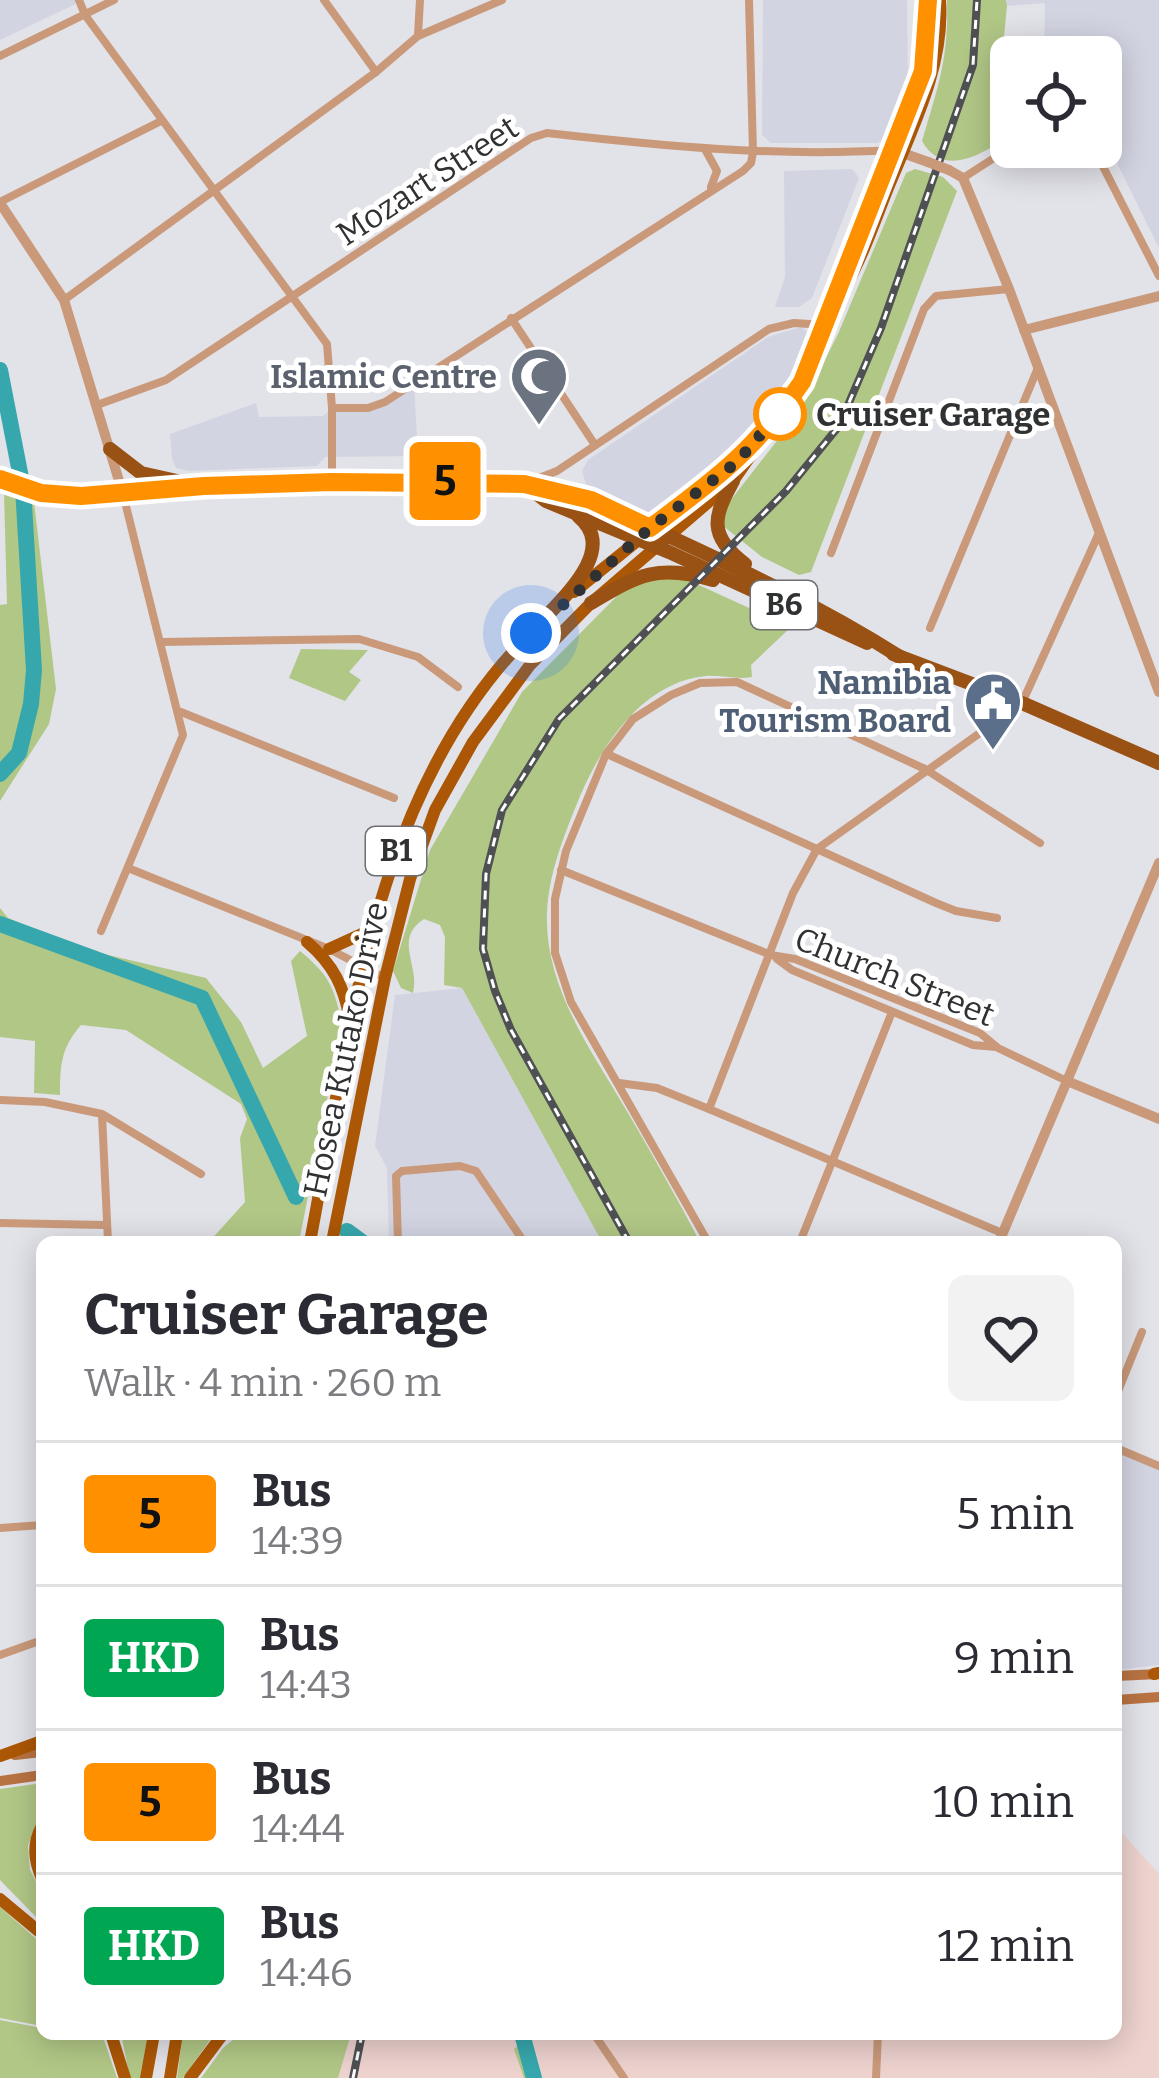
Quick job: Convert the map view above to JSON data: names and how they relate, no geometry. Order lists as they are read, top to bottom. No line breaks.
{"streets":{"highway":["B6"],"main road":["B1","Hosea Kutako Drive"],"street":["Mozart Street","Church Street"]},"crossings":[["Mozart Street","Hosea Kutako Drive"],["B6","Hosea Kutako Drive"]],"places":{"other":["Cruiser Garage"],"mosque":["Islamic Centre"],"public building":["Namibia Tourism Board"]},"lines":["bus line 5"],"page":{"on_map":"5","heading":["Cruiser Garage","Walk · 4 min · 260 m"],"list":[{"mark":"5","name":"Bus","note":"14:39","value":"5 min"},{"mark":"HKD","name":"Bus","note":"14:43","value":"9 min"},{"mark":"5","name":"Bus","note":"14:44","value":"10 min"},{"mark":"HKD","name":"Bus","note":"14:46","value":"12 min"}]}}
